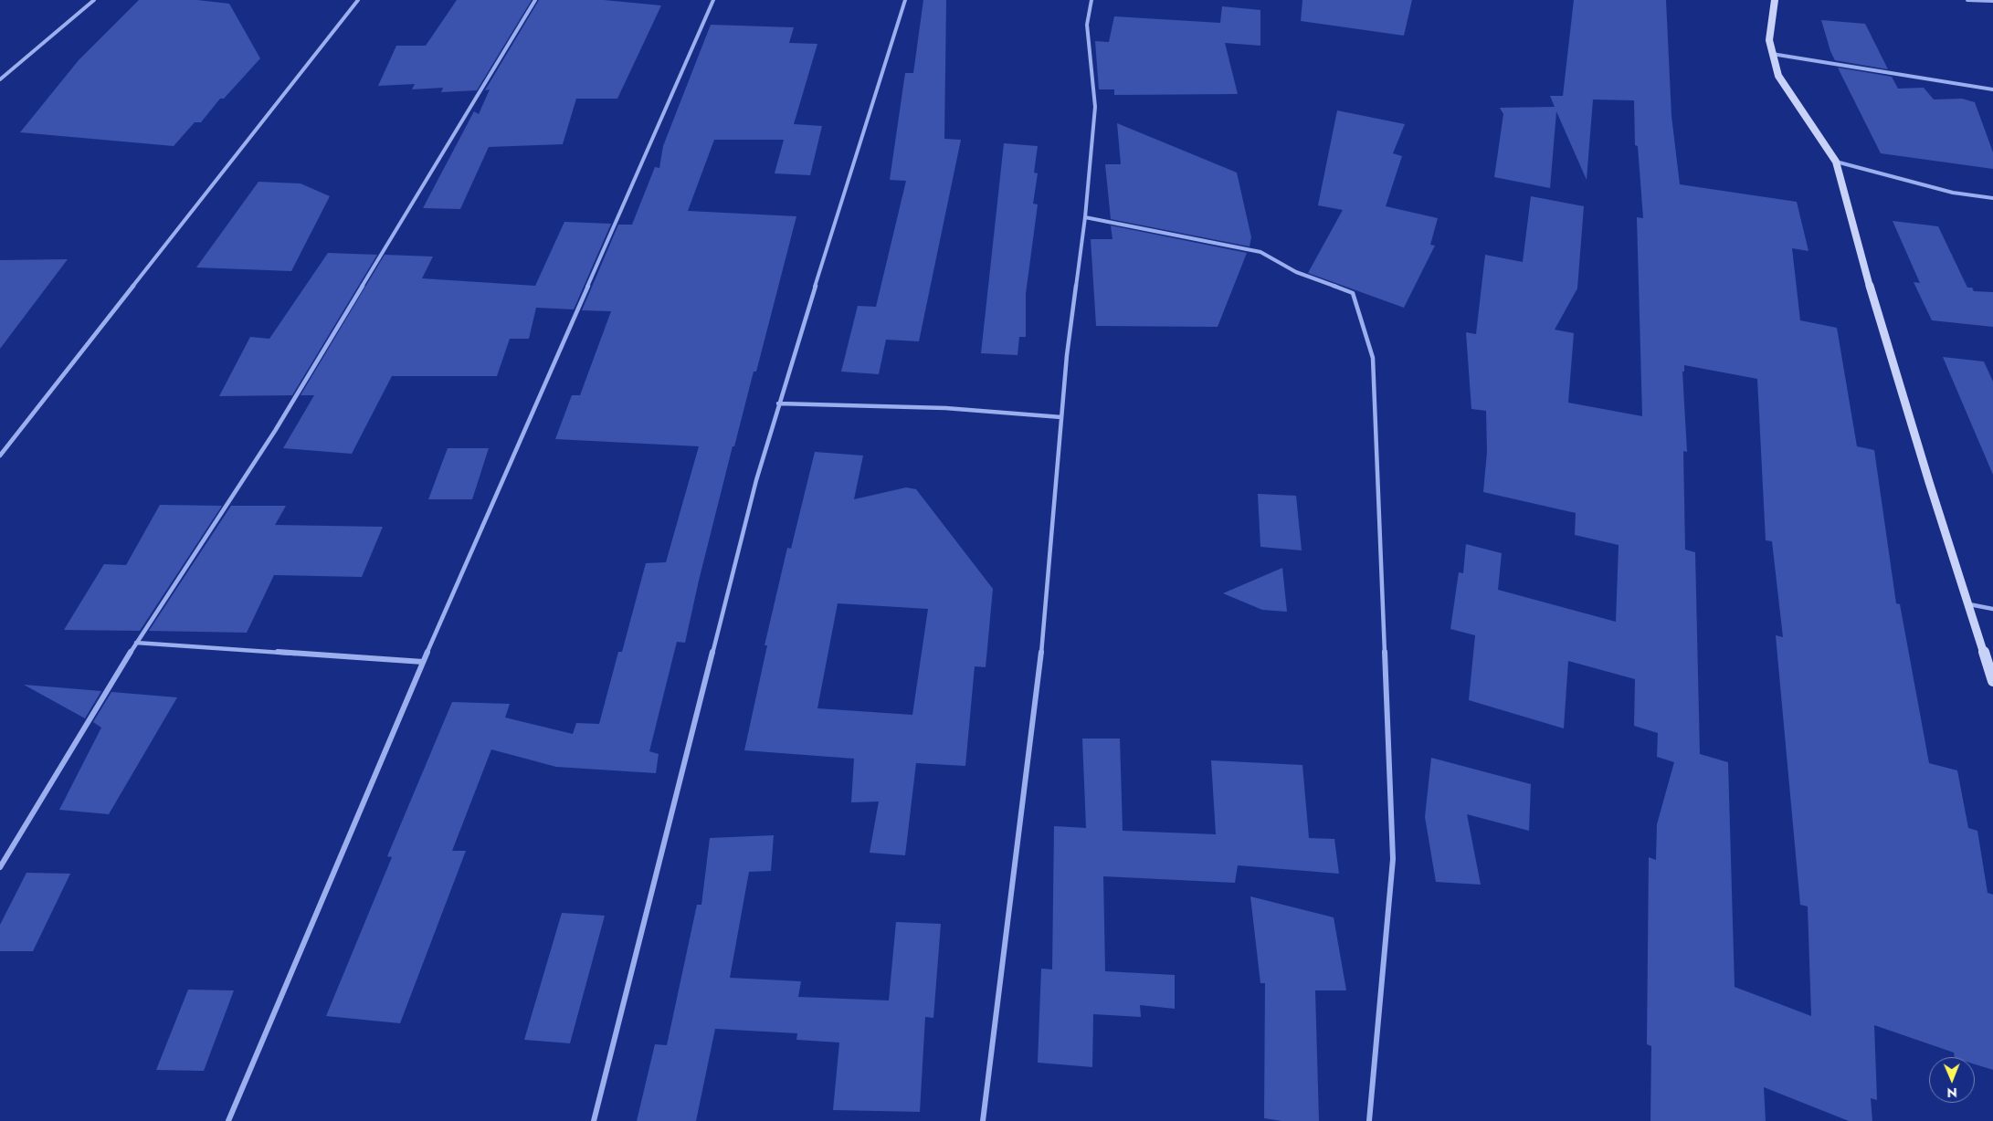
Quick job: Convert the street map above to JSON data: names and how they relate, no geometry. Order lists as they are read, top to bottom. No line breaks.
{"north":"bottom"}
